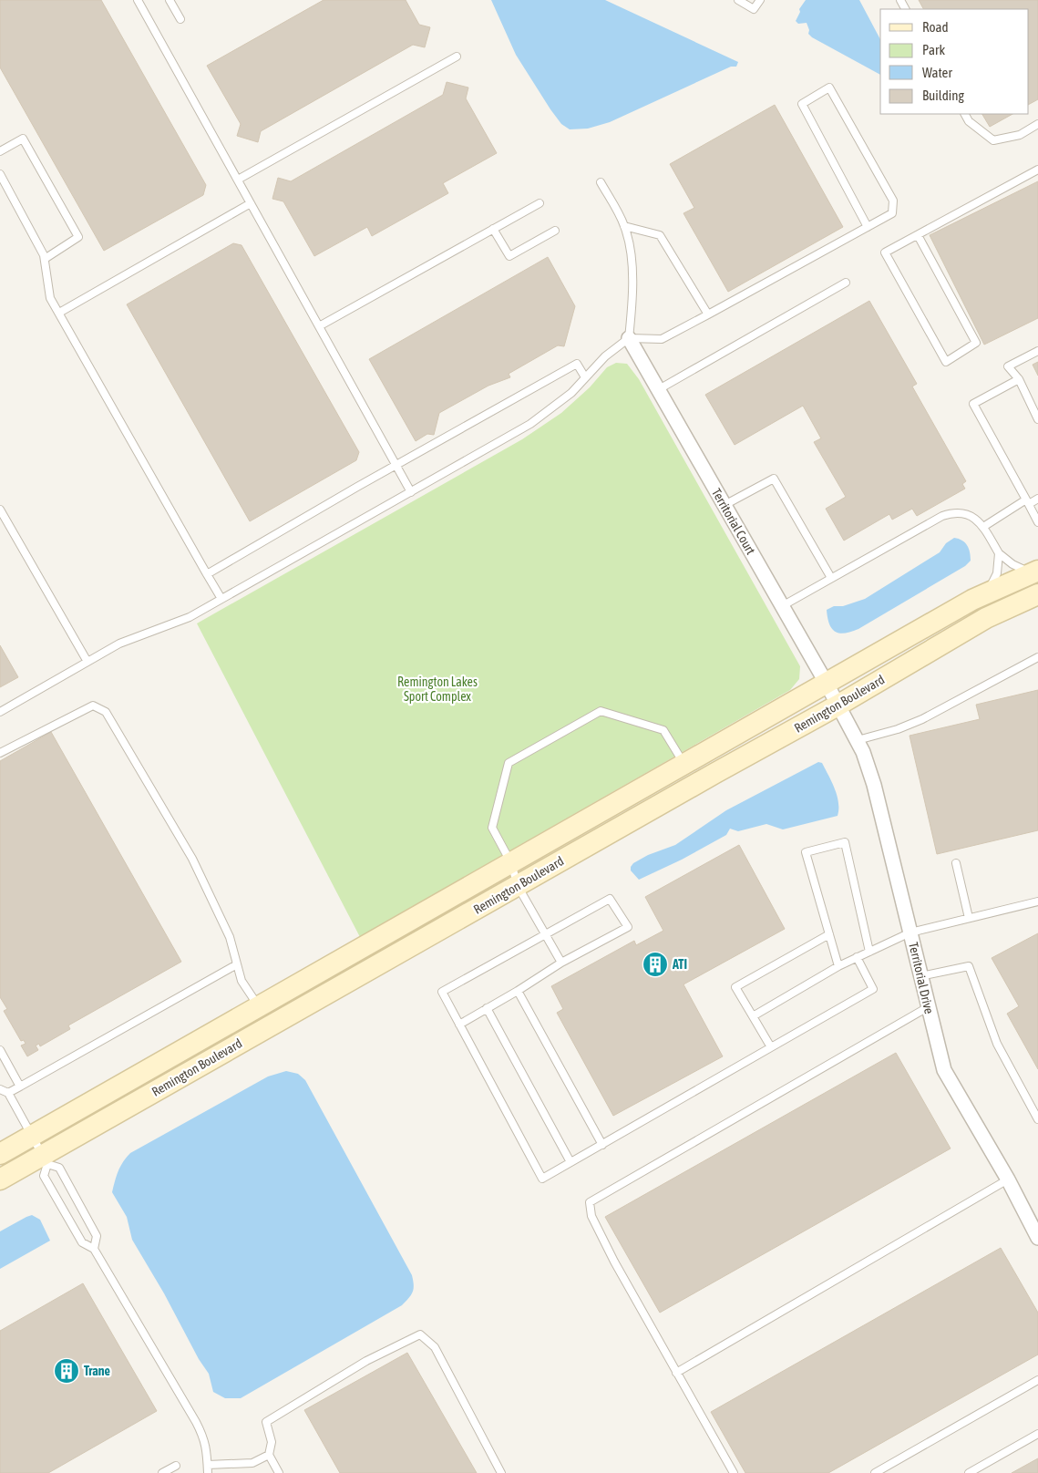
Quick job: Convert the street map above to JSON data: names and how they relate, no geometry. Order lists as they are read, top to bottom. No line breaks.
{"streets":{"street":["Territorial Court","Remington Boulevard","Territorial Drive"]},"crossings":[["Territorial Court","Remington Boulevard"],["Territorial Court","Territorial Drive"],["Remington Boulevard","Territorial Drive"]],"parks":["Remington Lakes Sport Complex"],"places":{"building":["ATI","Trane"]},"legend":["Road","Park","Water","Building"]}
